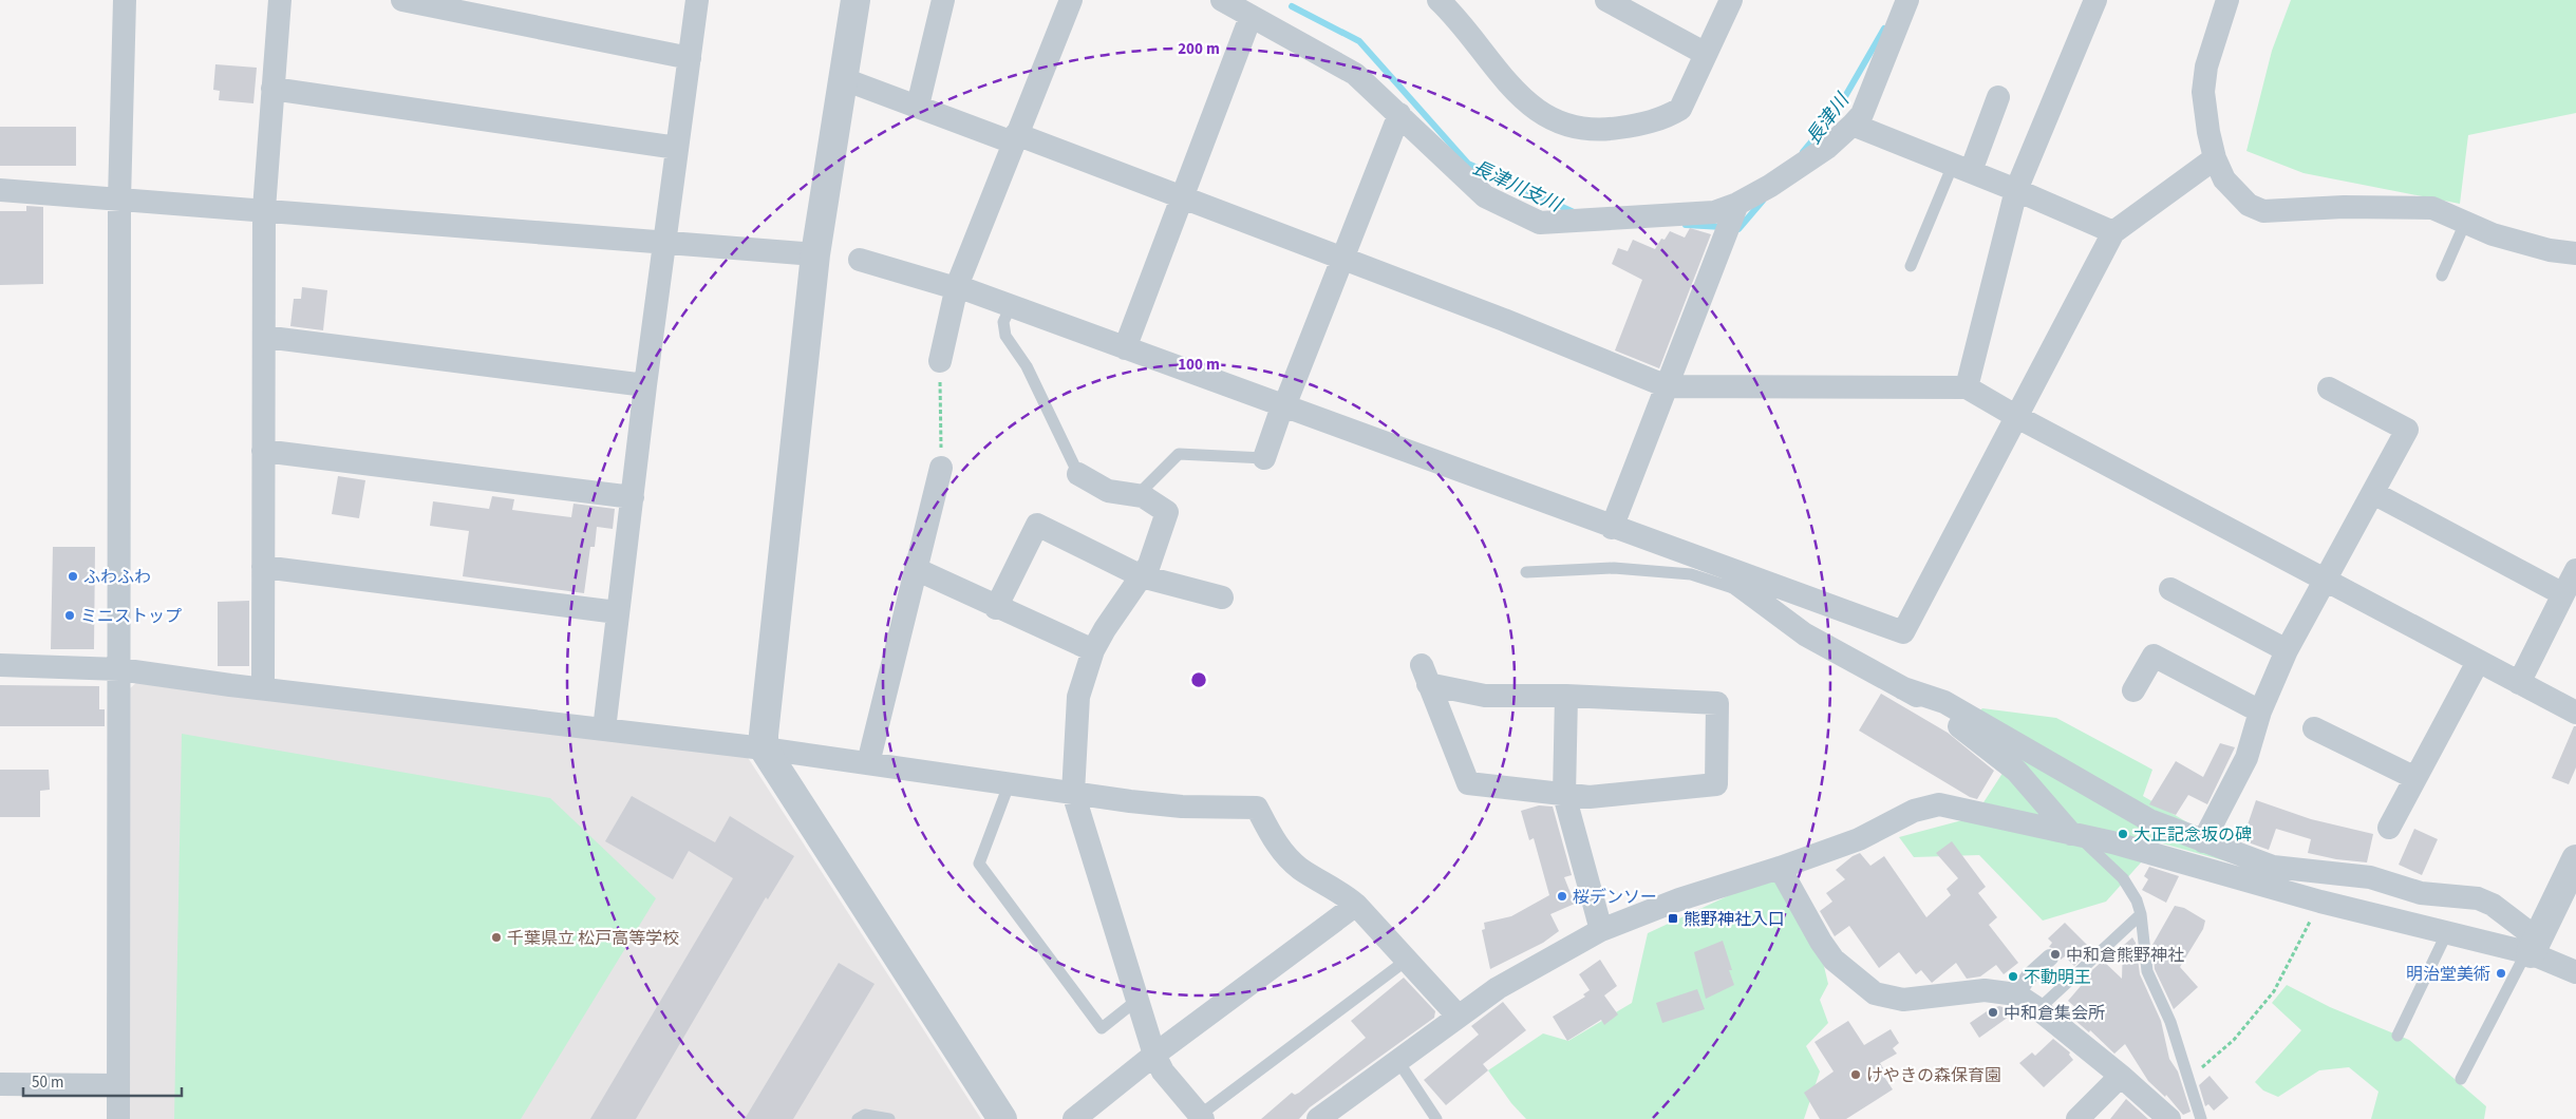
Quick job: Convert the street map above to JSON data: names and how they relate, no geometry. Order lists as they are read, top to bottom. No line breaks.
{"water":["長津川","長津川支川"],"places":{"other":["ふわふわ","ミニストップ","大正記念坂の碑","桜デンソー","千葉県立 松戸高等学校","中和倉熊野神社","明治堂美術","不動明王","中和倉集会所","けやきの森保育園"],"transit":["熊野神社入口"]},"scale_bar":"50 m","rings":["200 m","100 m"]}
